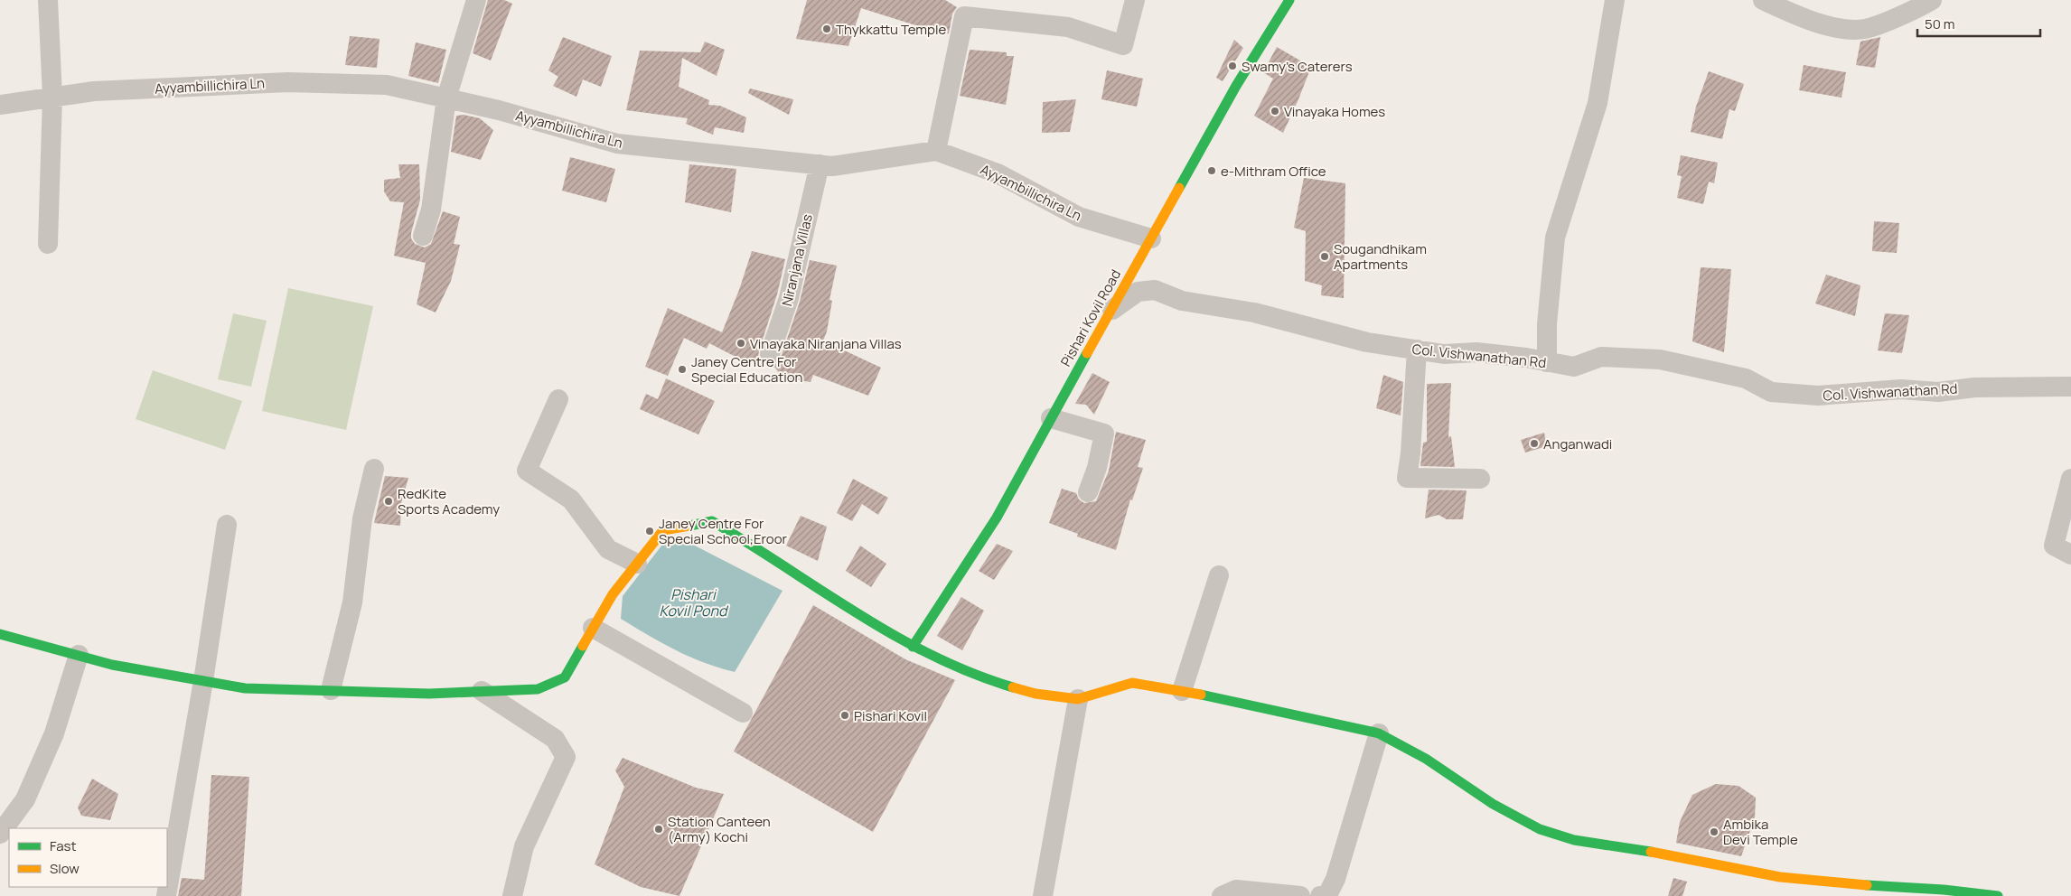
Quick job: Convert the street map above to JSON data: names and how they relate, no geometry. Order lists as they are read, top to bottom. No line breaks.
{"streets":{"street":["Ayyambillichira Ln","Niranjana Villas","Pishari Kovil Road","Col. Vishwanathan Rd"]},"crossings":[["Ayyambillichira Ln","Niranjana Villas"],["Ayyambillichira Ln","Pishari Kovil Road"],["Pishari Kovil Road","Col. Vishwanathan Rd"]],"water":["Pishari Kovil Pond"],"places":["Thykkattu Temple","Swamy's Caterers","Vinayaka Homes","e-Mithram Office","Sougandhikam Apartments","Vinayaka Niranjana Villas","Janey Centre For Special Education","Anganwadi","RedKite Sports Academy","Janey Centre For Special School,Eroor","Pishari Kovil","Station Canteen (Army) Kochi","Ambika Devi Temple"],"legend":["Fast","Slow"],"scale_bar":"50 m"}
